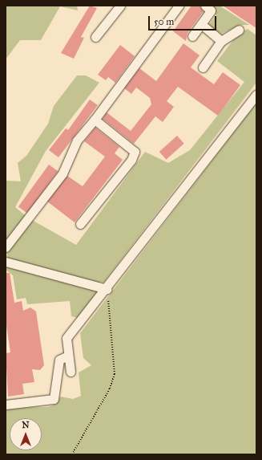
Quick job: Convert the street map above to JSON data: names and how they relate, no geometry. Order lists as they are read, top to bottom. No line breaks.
{"scale_bar":"50 m","north":"top"}
